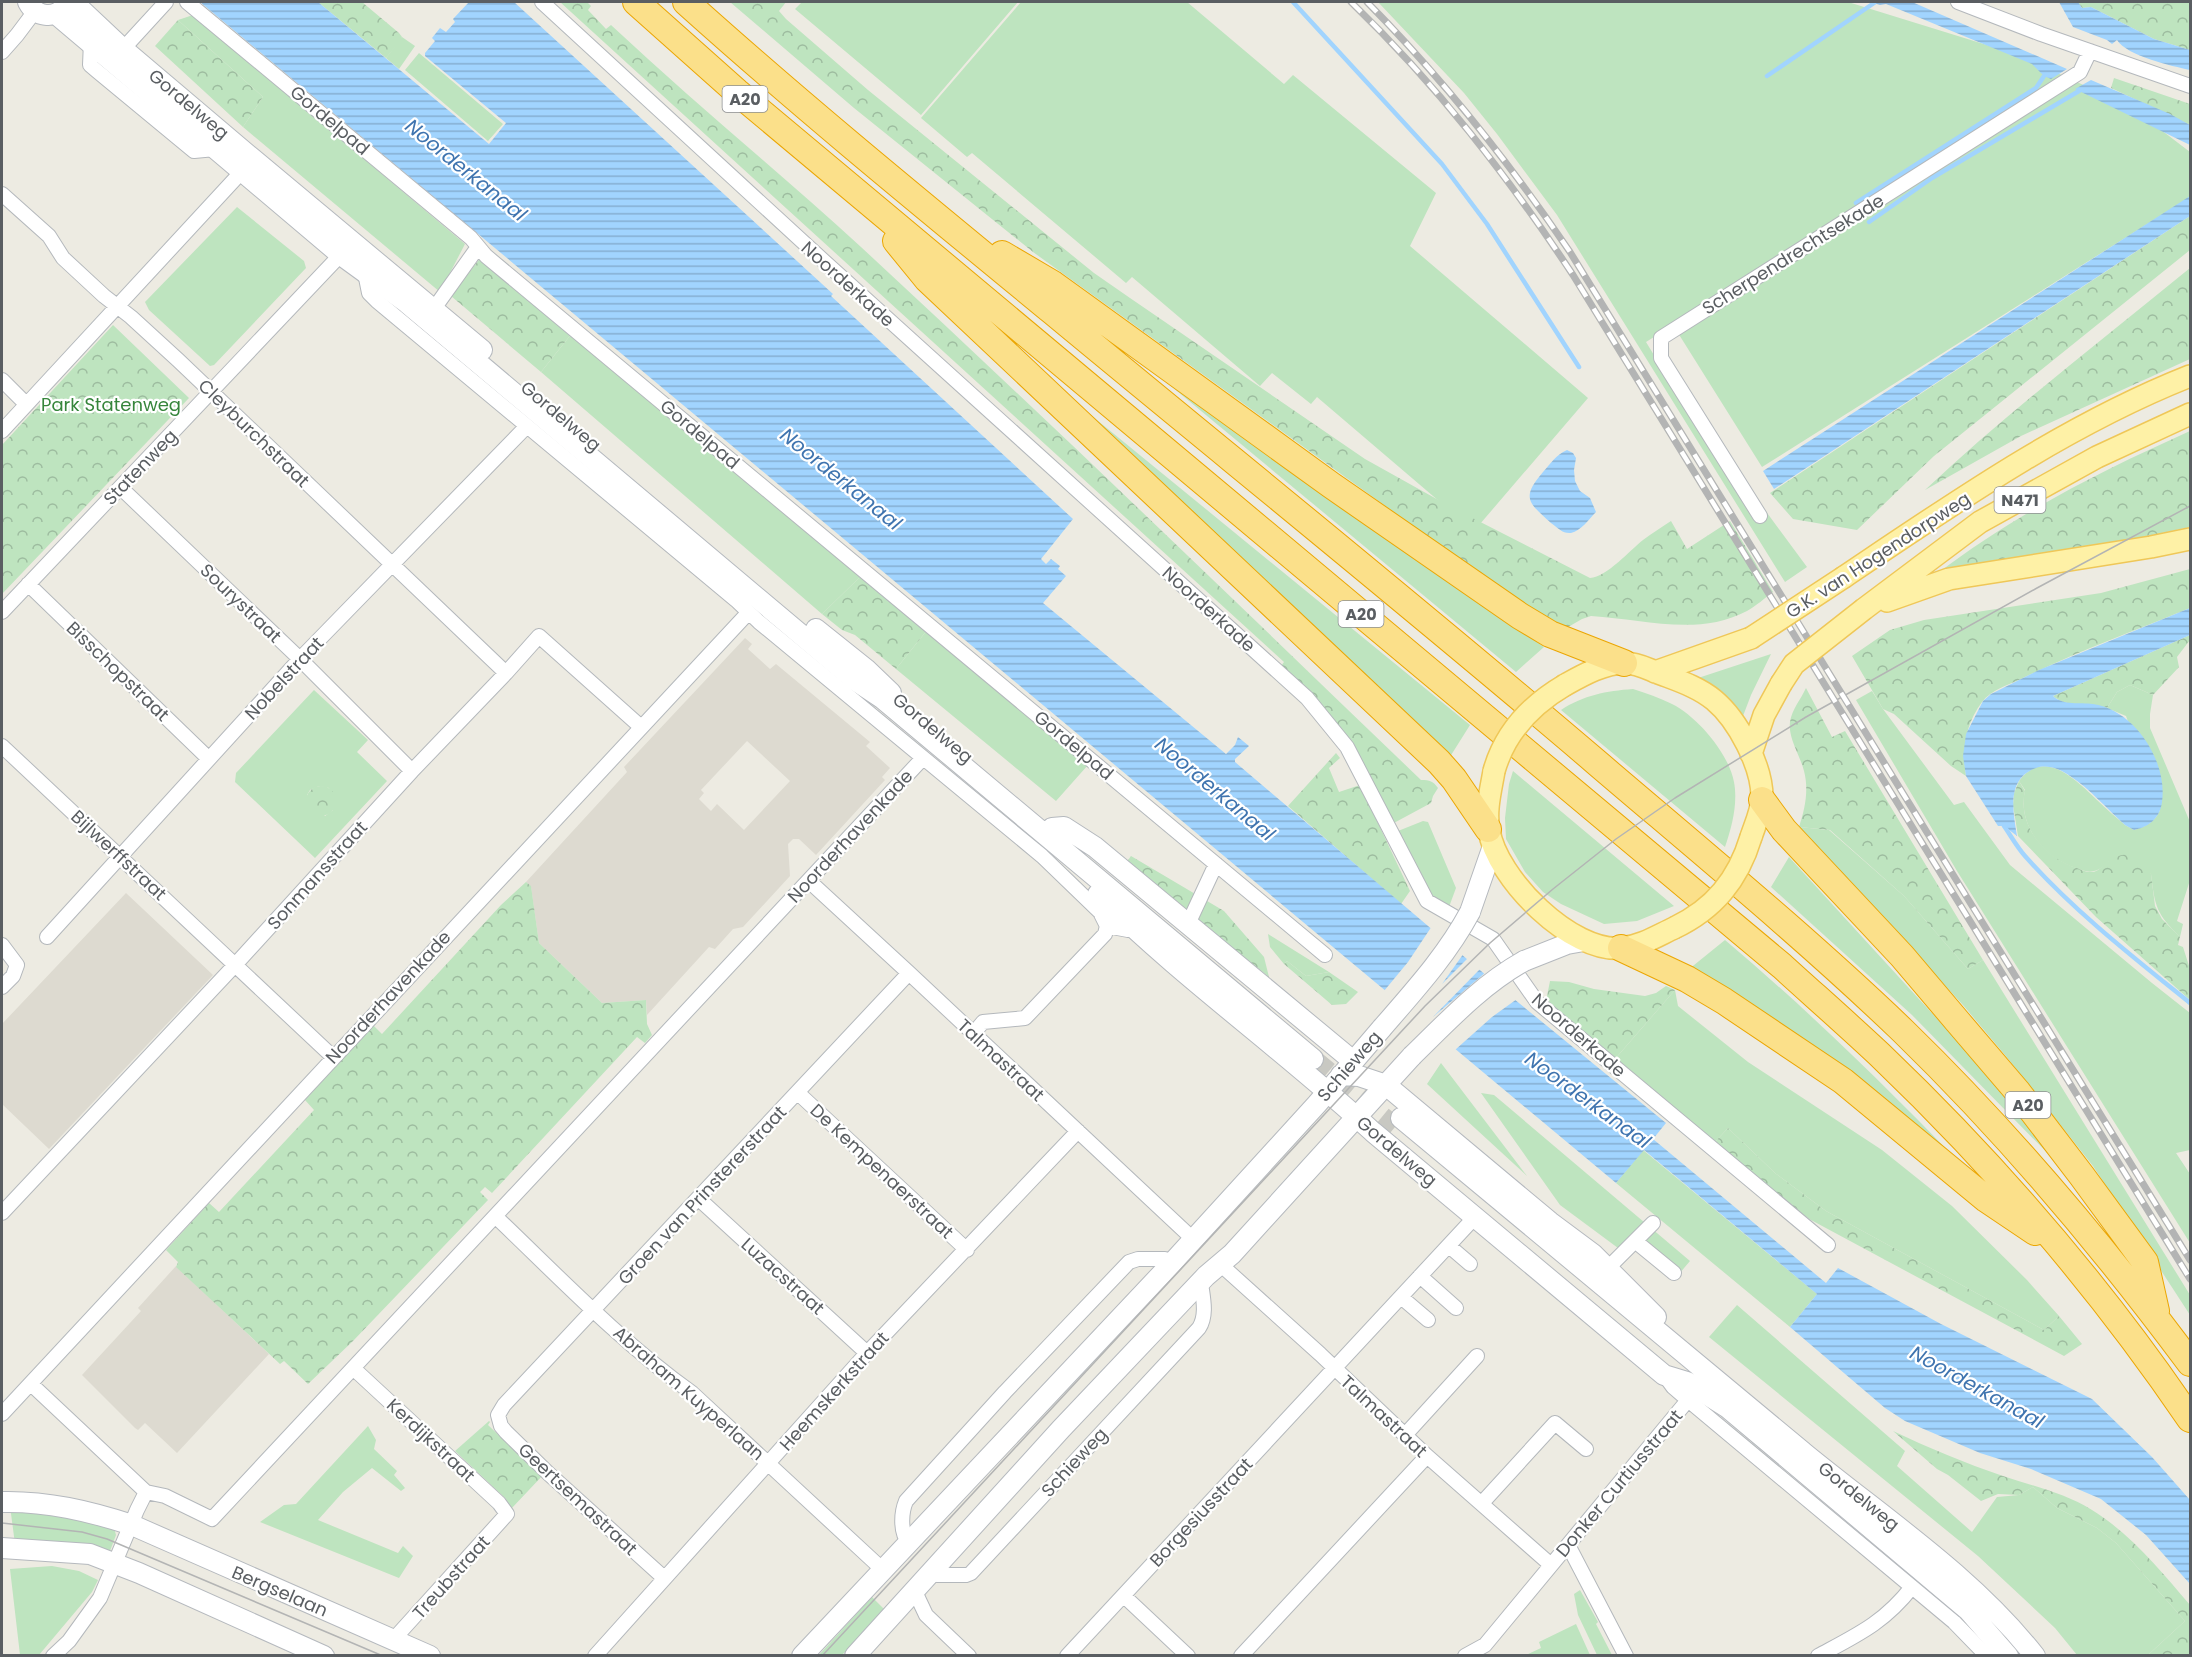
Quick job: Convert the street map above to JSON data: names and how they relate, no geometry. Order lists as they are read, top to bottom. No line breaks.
{"streets":{"highway":["A20"],"main road":["Gordelweg","N471","G.K. van Hogendorpweg","Schieweg","Bergselaan"],"street":["Gordelpad","Scherpendrechtsekade","Noorderkade","Cleyburchstraat","Statenweg","Sourystraat","Bisschopstraat","Nobelstraat","Noorderhavenkade","Bijlwerffstraat","Sonmansstraat","Talmastraat","De Kempenaerstraat","Groen van Prinstererstraat","Luzacstraat","Heemskerkstraat","Abraham Kuyperlaan","Kerdijkstraat","Donker Curtiusstraat","Geertsemastraat","Borgesiusstraat","Treubstraat"]},"crossings":[["A20","Schieweg"],["Gordelweg","Statenweg"],["Gordelweg","Nobelstraat"],["Gordelweg","Noorderhavenkade"],["Gordelweg","Schieweg"],["Gordelweg","Donker Curtiusstraat"],["Gordelweg","Borgesiusstraat"],["Cleyburchstraat","Statenweg"],["Cleyburchstraat","Nobelstraat"],["Cleyburchstraat","Sonmansstraat"],["Statenweg","Sourystraat"],["Statenweg","Bisschopstraat"],["Sourystraat","Nobelstraat"],["Sourystraat","Sonmansstraat"],["Bisschopstraat","Nobelstraat"],["Nobelstraat","Bijlwerffstraat"],["Noorderhavenkade","Bijlwerffstraat"],["Noorderhavenkade","Sonmansstraat"],["Noorderhavenkade","Talmastraat"],["Noorderhavenkade","Abraham Kuyperlaan"],["Noorderhavenkade","Kerdijkstraat"],["Bijlwerffstraat","Sonmansstraat"],["Talmastraat","Schieweg"],["Talmastraat","Groen van Prinstererstraat"],["Talmastraat","Heemskerkstraat"],["Talmastraat","Donker Curtiusstraat"],["Talmastraat","Borgesiusstraat"],["Schieweg","Abraham Kuyperlaan"],["De Kempenaerstraat","Groen van Prinstererstraat"],["De Kempenaerstraat","Heemskerkstraat"],["Groen van Prinstererstraat","Luzacstraat"],["Groen van Prinstererstraat","Abraham Kuyperlaan"],["Groen van Prinstererstraat","Geertsemastraat"],["Luzacstraat","Heemskerkstraat"],["Heemskerkstraat","Abraham Kuyperlaan"],["Heemskerkstraat","Geertsemastraat"],["Kerdijkstraat","Treubstraat"],["Treubstraat","Bergselaan"]],"water":["Noorderkanaal"],"parks":["Park Statenweg"]}
